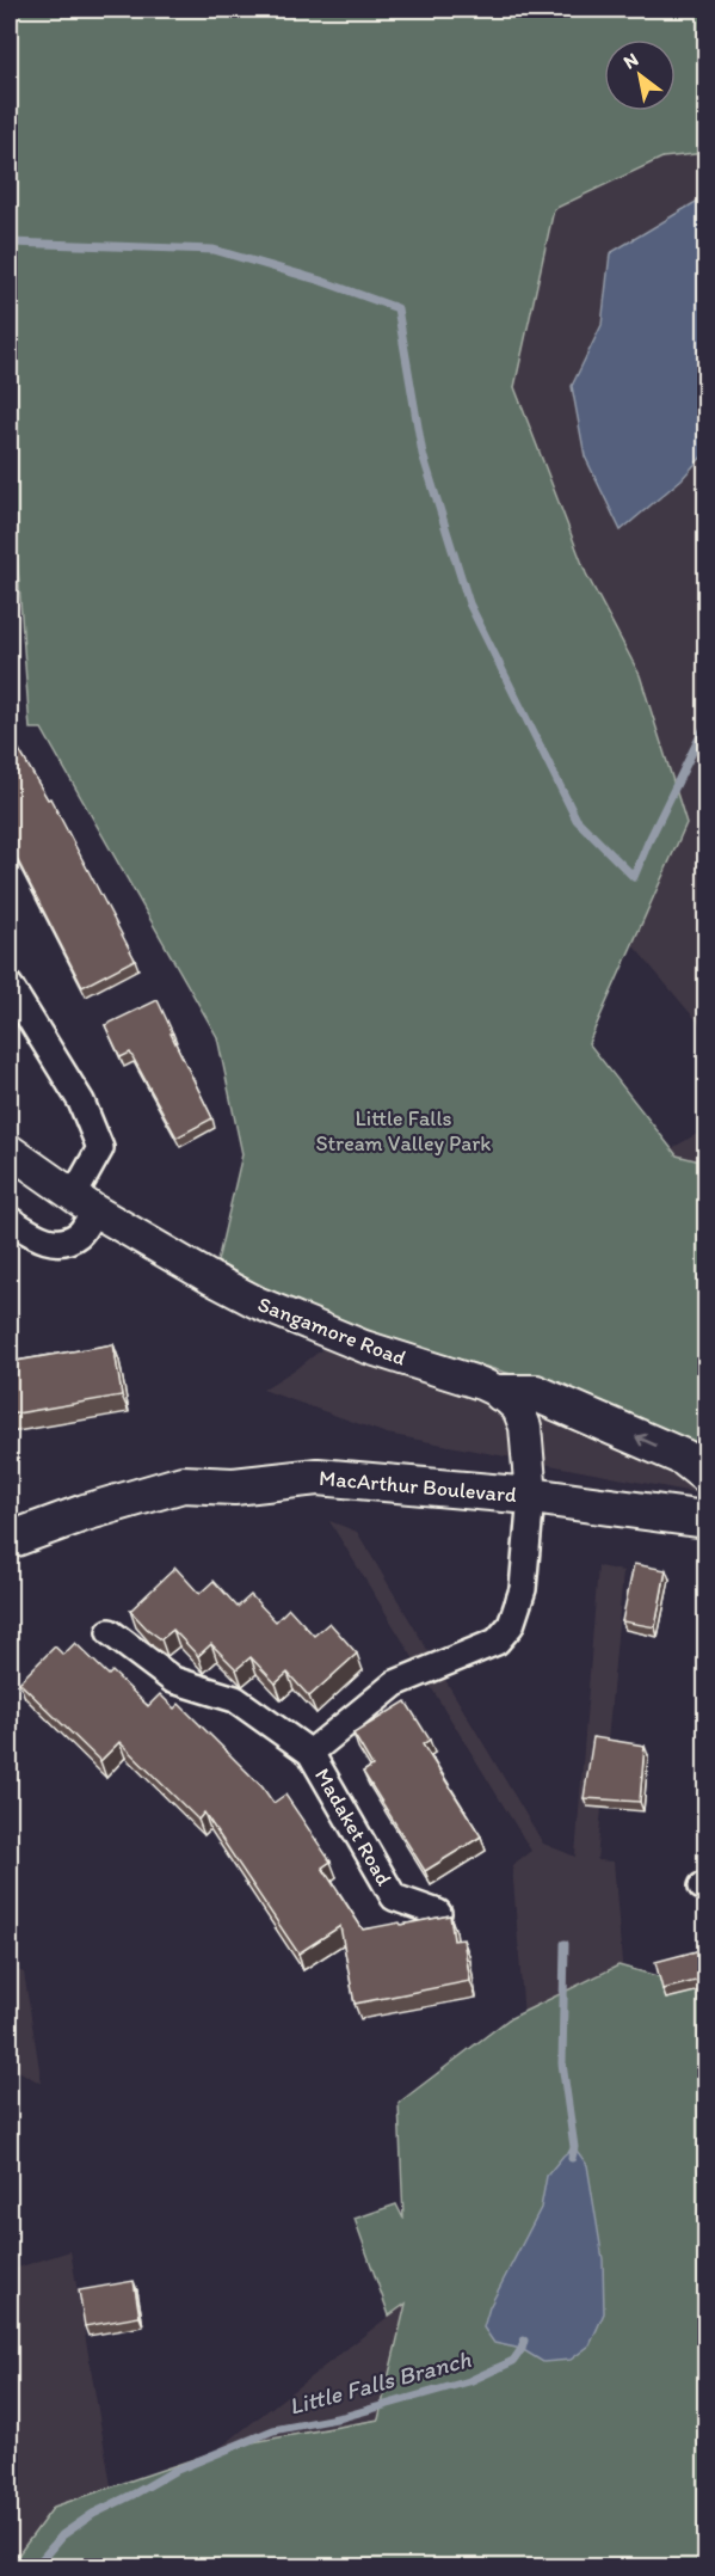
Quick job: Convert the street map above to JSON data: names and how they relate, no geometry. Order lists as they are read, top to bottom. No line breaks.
{"streets":{"main road":["MacArthur Boulevard"],"street":["Sangamore Road","Madaket Road"]},"crossings":[["Sangamore Road","MacArthur Boulevard"],["Sangamore Road","Madaket Road"],["MacArthur Boulevard","Madaket Road"]],"water":["Little Falls Branch"],"parks":["Little Falls Stream Valley Park"],"north":"top left"}
